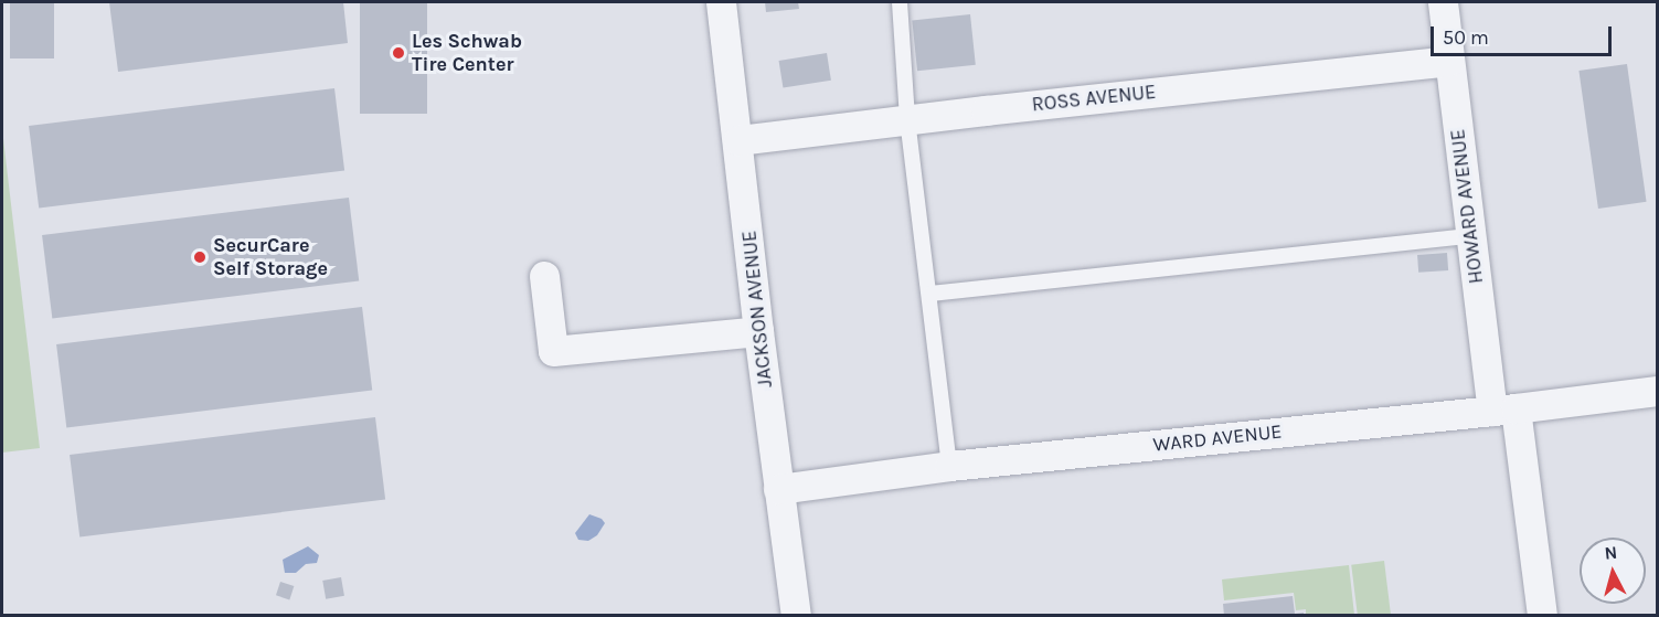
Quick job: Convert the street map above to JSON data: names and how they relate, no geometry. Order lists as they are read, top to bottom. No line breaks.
{"streets":{"street":["ROSS AVENUE","HOWARD AVENUE","JACKSON AVENUE","WARD AVENUE"]},"crossings":[["ROSS AVENUE","HOWARD AVENUE"],["ROSS AVENUE","JACKSON AVENUE"],["HOWARD AVENUE","WARD AVENUE"],["JACKSON AVENUE","WARD AVENUE"]],"places":["Les Schwab Tire Center","SecurCare Self Storage"],"scale_bar":"50 m","north":"top"}
